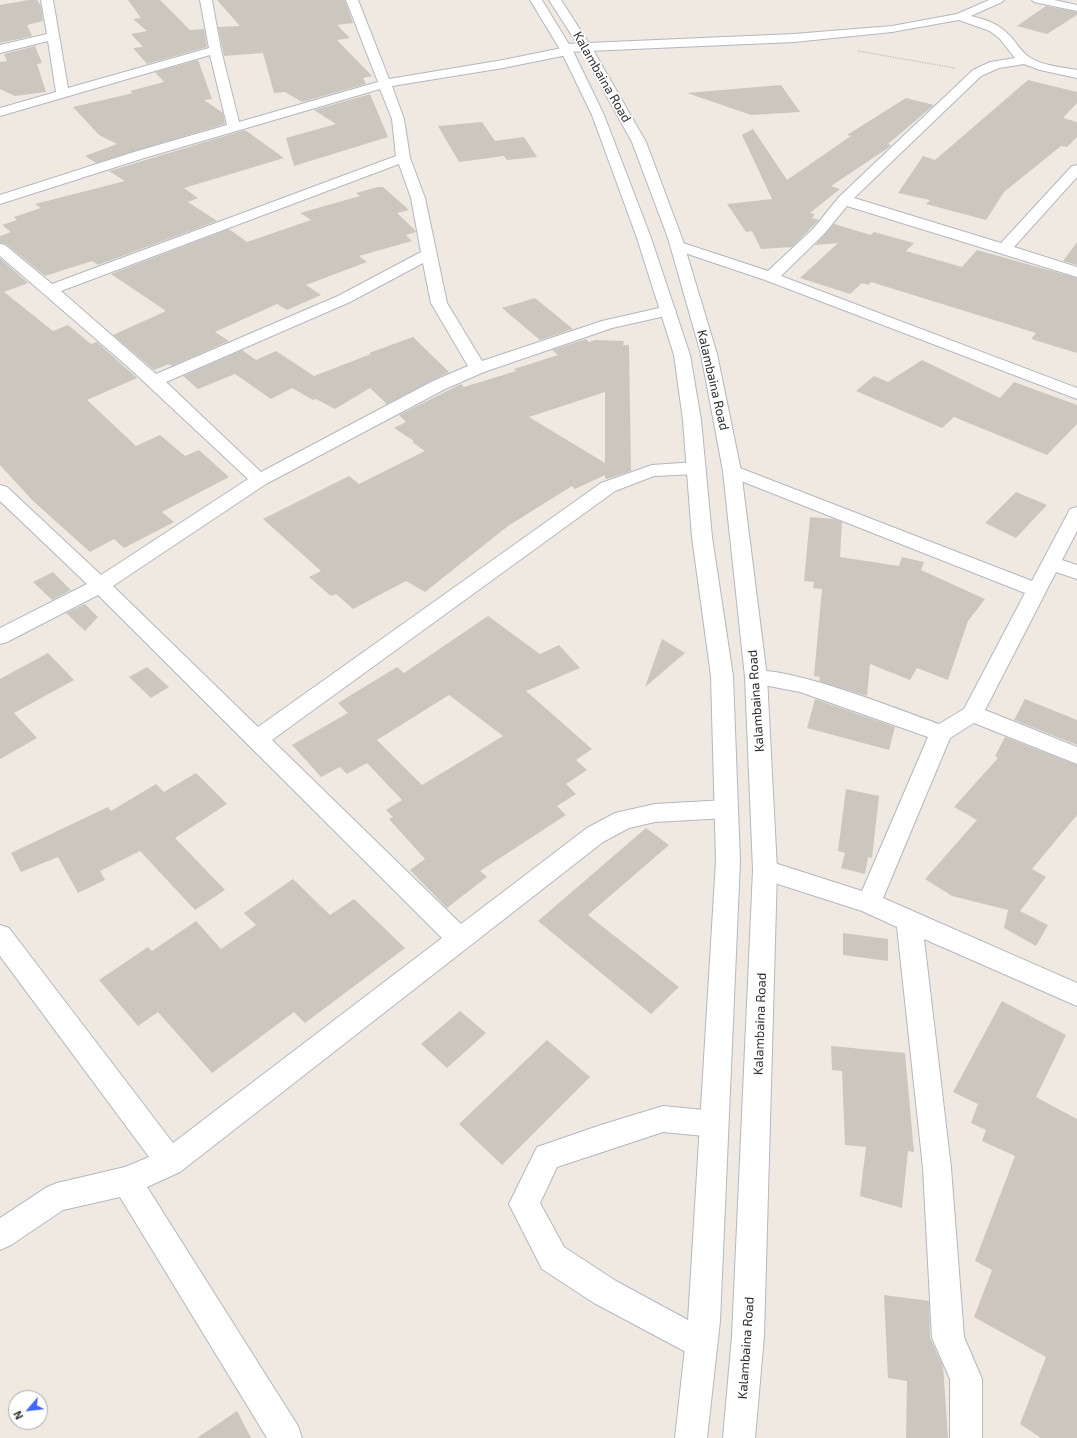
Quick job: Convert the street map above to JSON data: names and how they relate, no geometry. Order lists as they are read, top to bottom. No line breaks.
{"streets":{"street":["Kalambaina Road"]},"north":"bottom left"}
